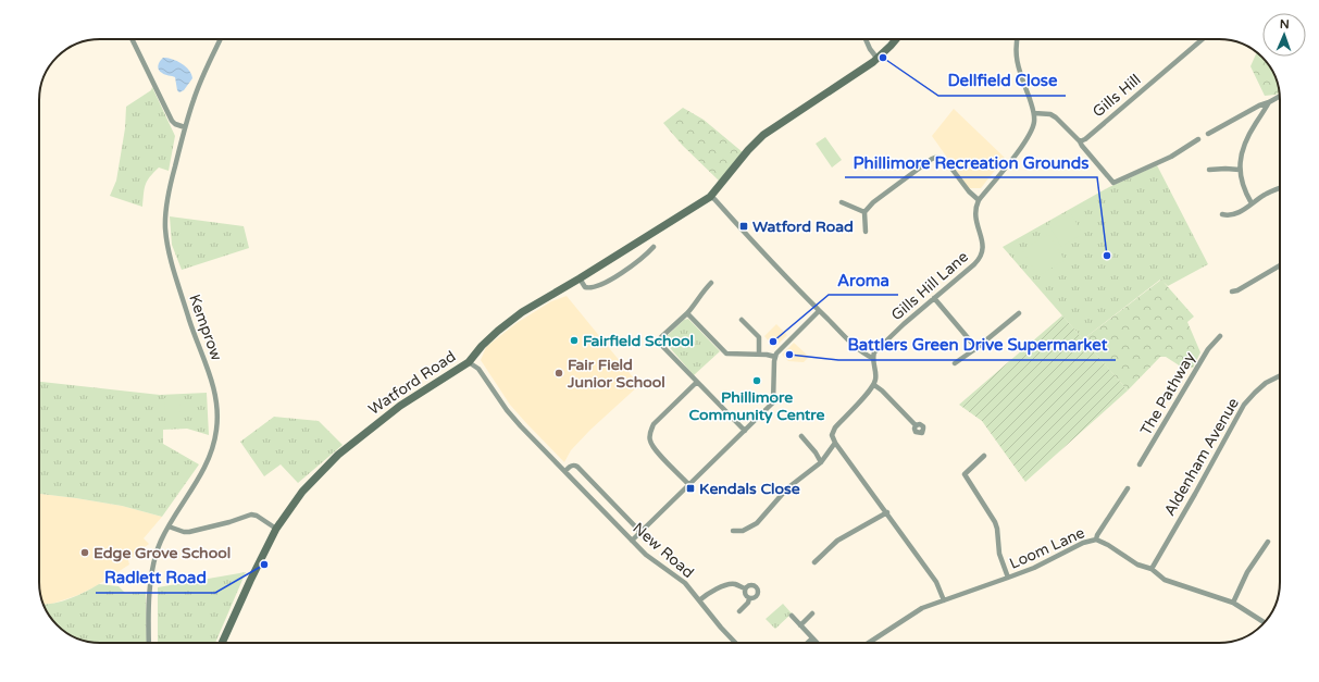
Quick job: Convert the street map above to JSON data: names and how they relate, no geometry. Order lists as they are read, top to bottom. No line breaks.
{"streets":{"main road":["Watford Road"],"street":["Gills Hill","Gills Hill Lane","Kemprow","The Pathway","Aldenham Avenue","Loom Lane","New Road"]},"crossings":[["Watford Road","New Road"],["Aldenham Avenue","Loom Lane"]],"places":{"other":["Dellfield Close","Phillimore Recreation Grounds","Fairfield School","Aroma","Battlers Green Drive Supermarket","Fair Field Junior School","Phillimore Community Centre","Edge Grove School","Radlett Road"],"transit":["Watford Road","Kendals Close"]},"north":"top"}
